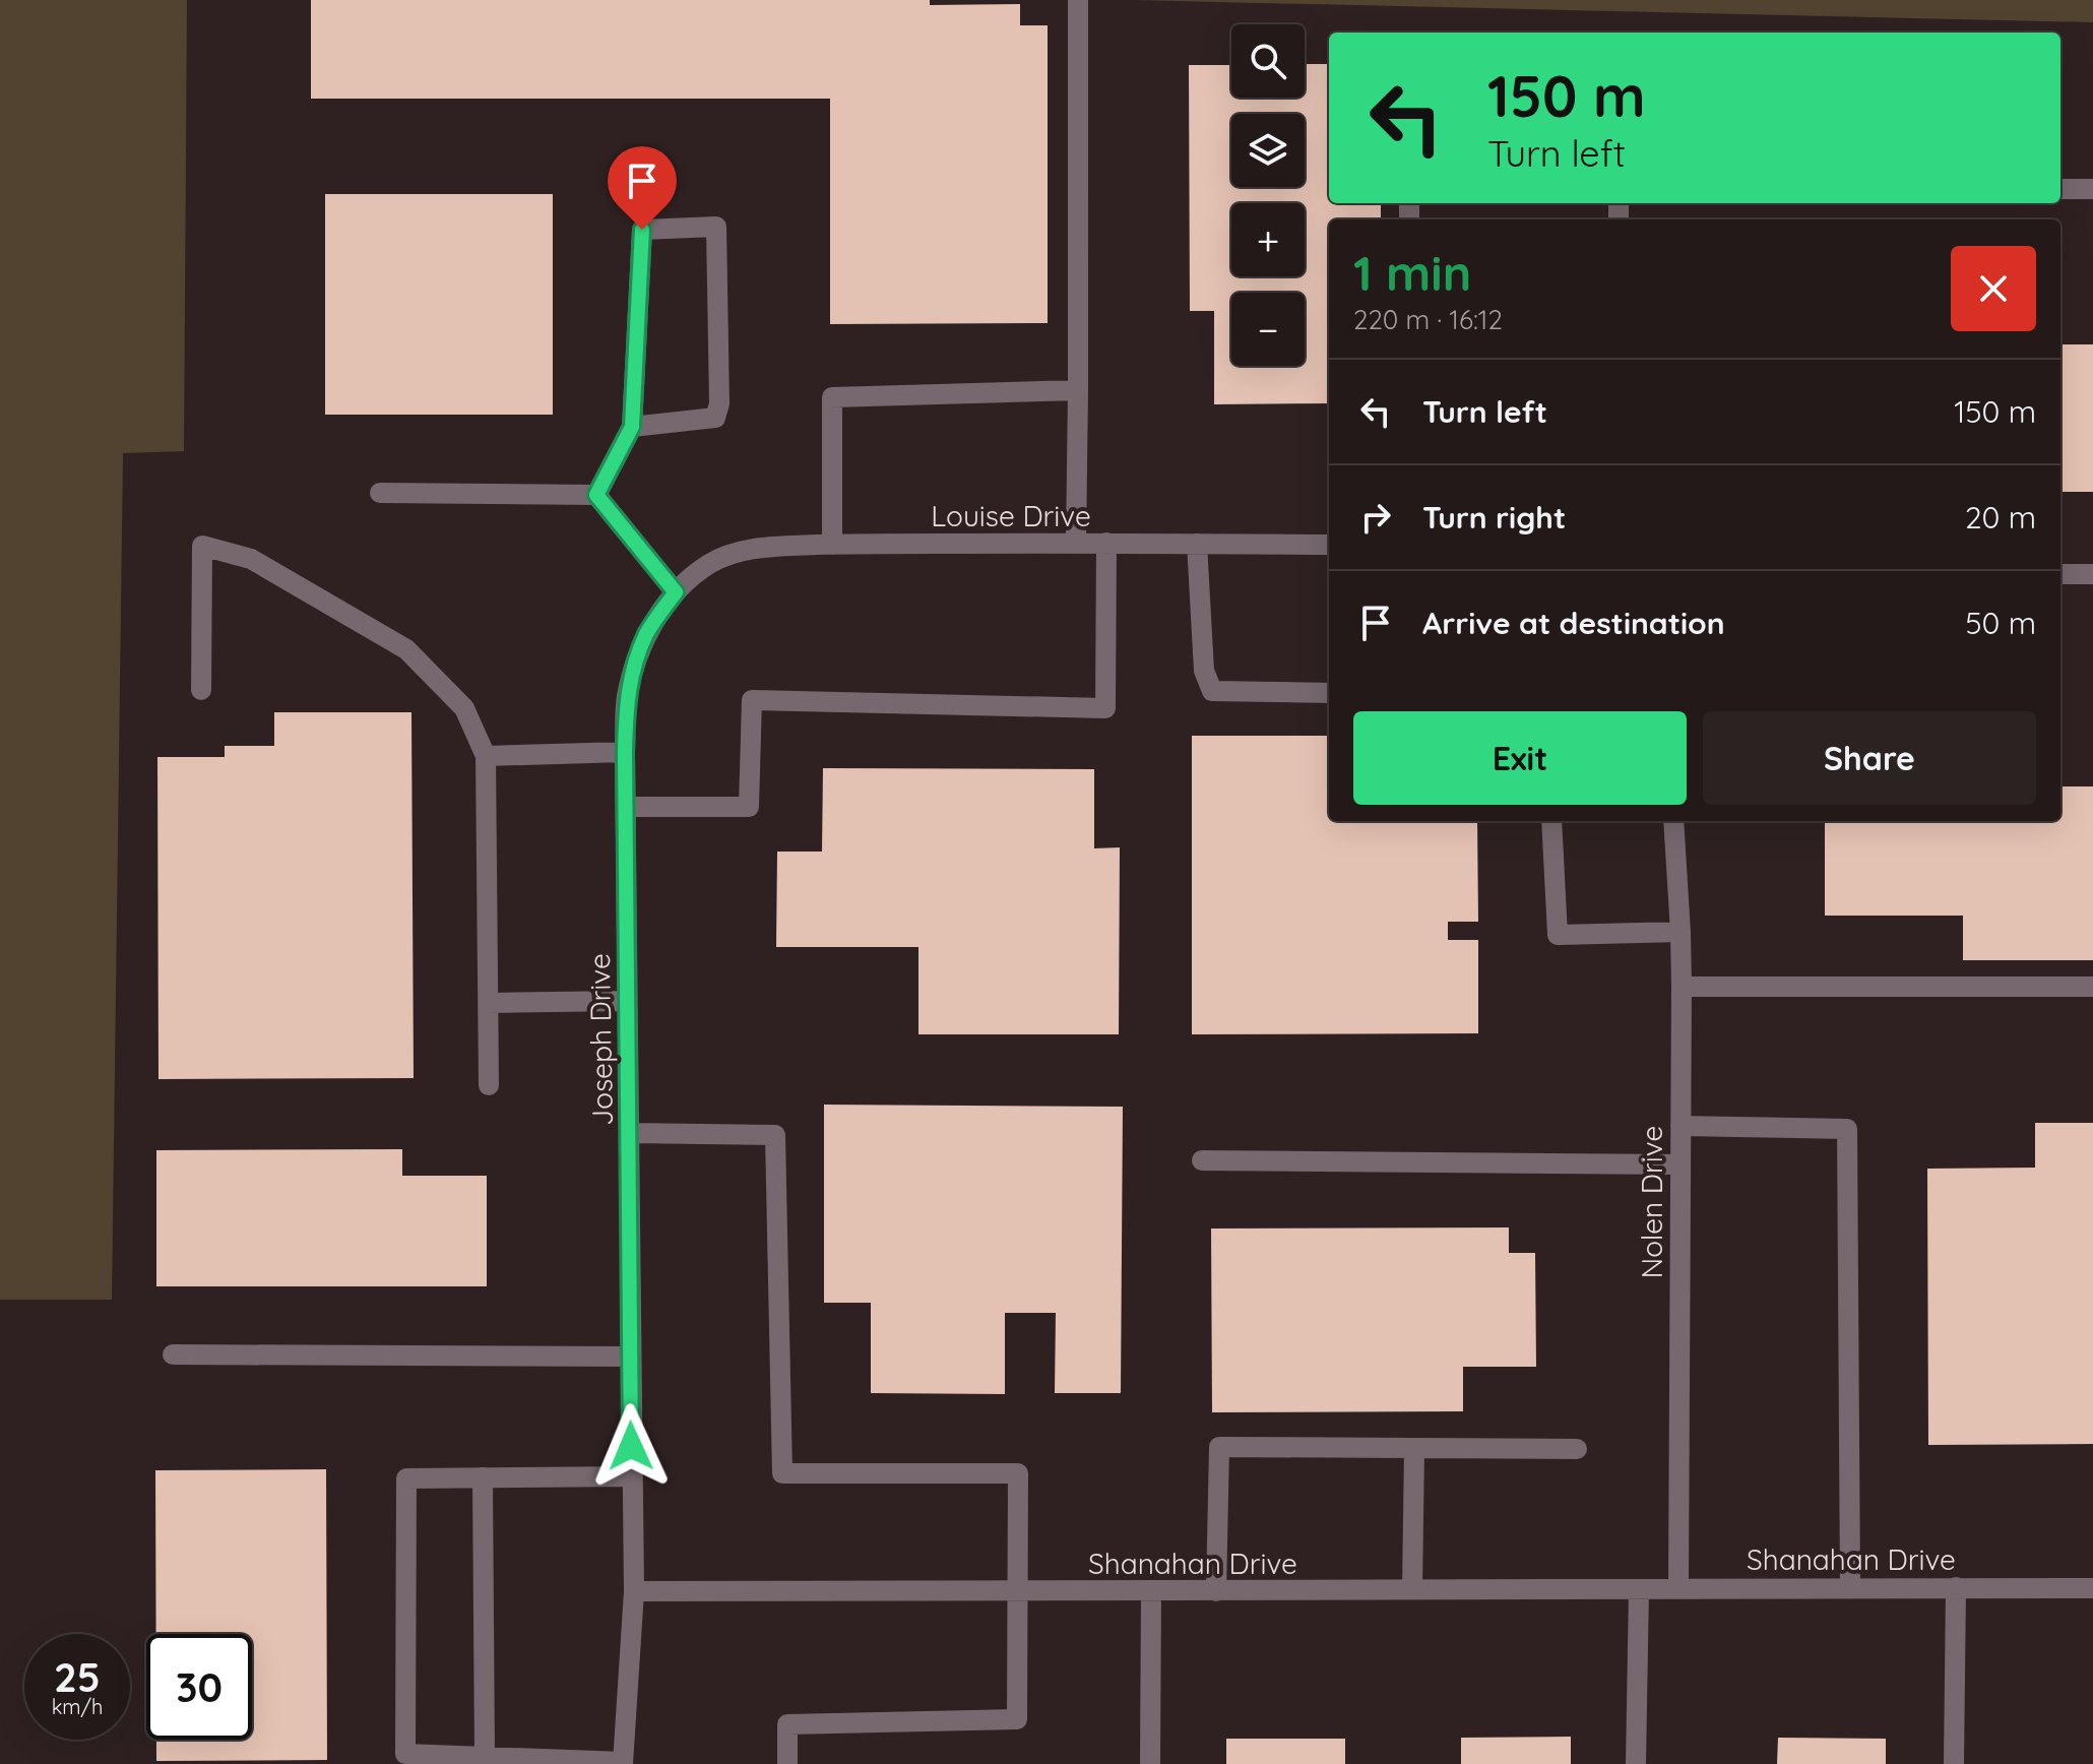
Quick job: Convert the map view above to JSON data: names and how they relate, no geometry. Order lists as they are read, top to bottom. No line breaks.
{"streets":{"street":["Louise Drive","Joseph Drive","Nolen Drive","Shanahan Drive"]},"crossings":[["Louise Drive","Joseph Drive"],["Nolen Drive","Shanahan Drive"]],"page":{"map_buttons":["+","−"],"turn":["150 m","Turn left"],"heading":["1 min","220 m · 16:12"],"list":[{"name":"Turn left","value":"150 m"},{"name":"Turn right","value":"20 m"},{"name":"Arrive at destination","value":"50 m"}],"buttons":["Exit","Share"],"speed":"25 km/h","limit":"30"}}
